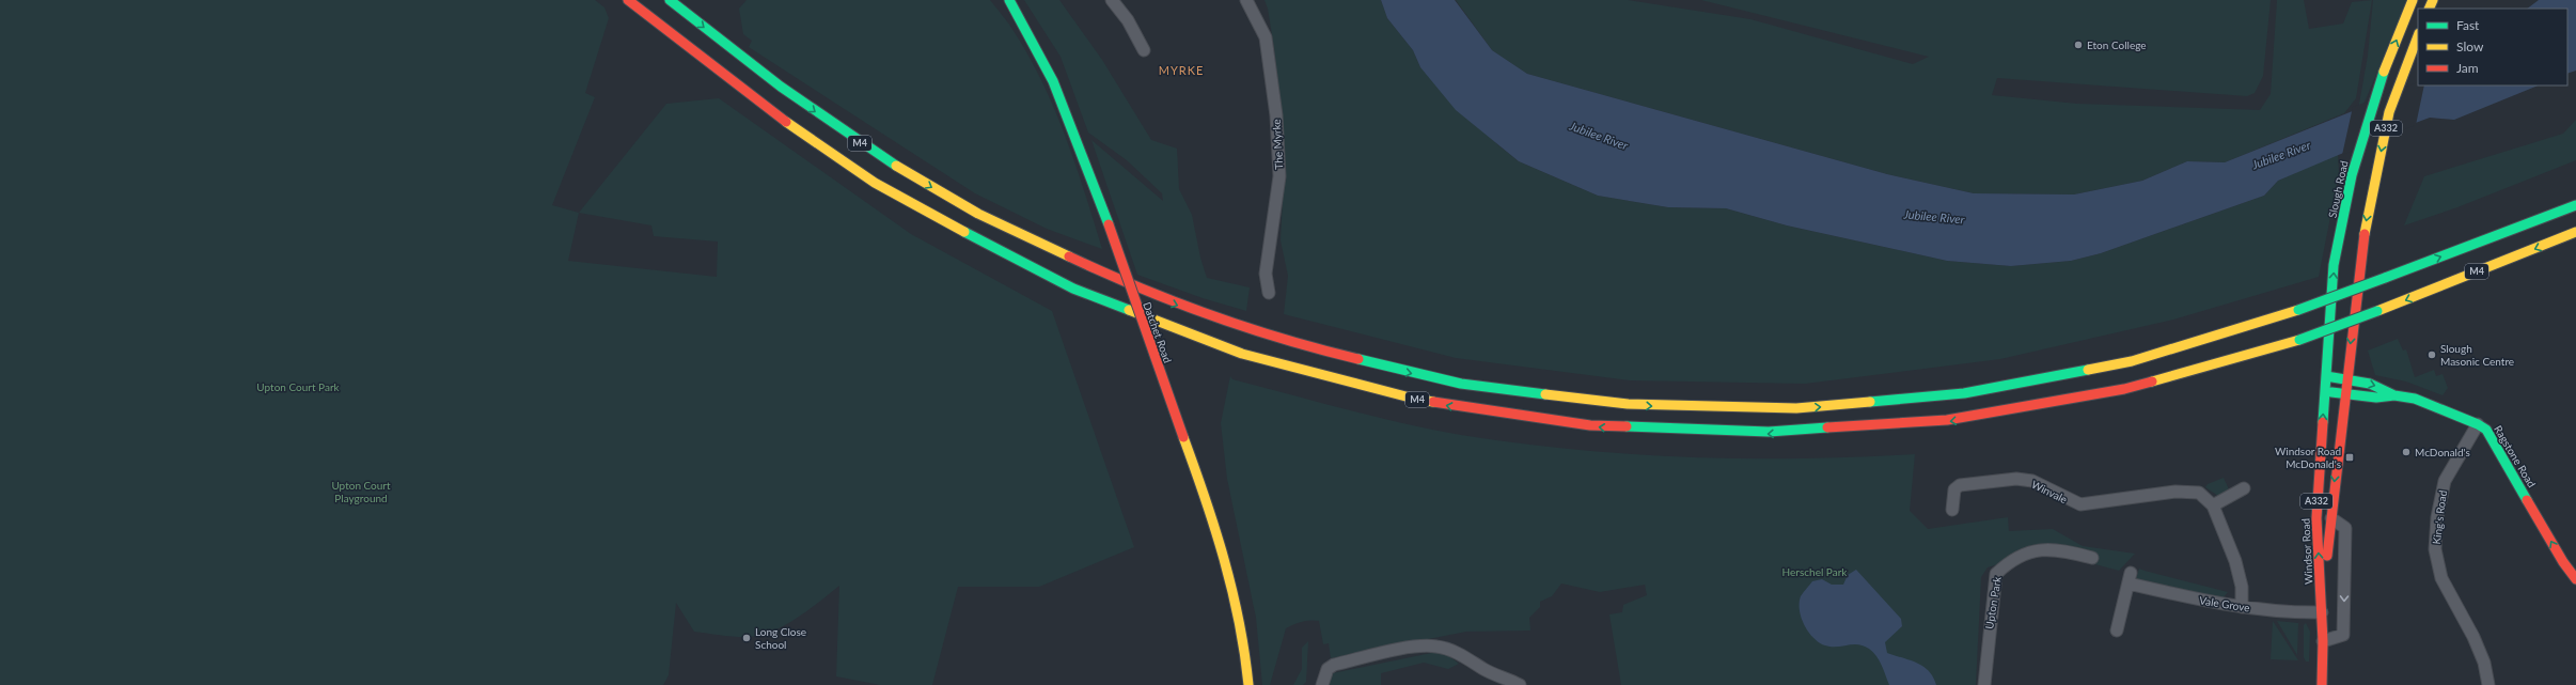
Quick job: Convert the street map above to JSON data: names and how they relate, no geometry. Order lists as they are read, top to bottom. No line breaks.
{"streets":{"main road":["A332","M4","Slough Road","Datchet Road","Ragstone Road","Windsor Road"],"street":["The Myrke","Winvale","King's Road","Upton Park","Vale Grove"]},"crossings":[["A332","Ragstone Road"],["A332","Windsor Road"],["A332","Vale Grove"],["Slough Road","Ragstone Road"],["Slough Road","Windsor Road"],["Ragstone Road","King's Road"],["Ragstone Road","Windsor Road"],["Winvale","Vale Grove"],["Windsor Road","Vale Grove"]],"districts":["MYRKE"],"water":["Jubilee River"],"parks":["Upton Court Park","Upton Court Playground","Herschel Park"],"places":{"other":["Eton College","Slough Masonic Centre","McDonald's","Long Close School"],"transit":["Windsor Road McDonald's"]},"legend":["Fast","Slow","Jam"]}
